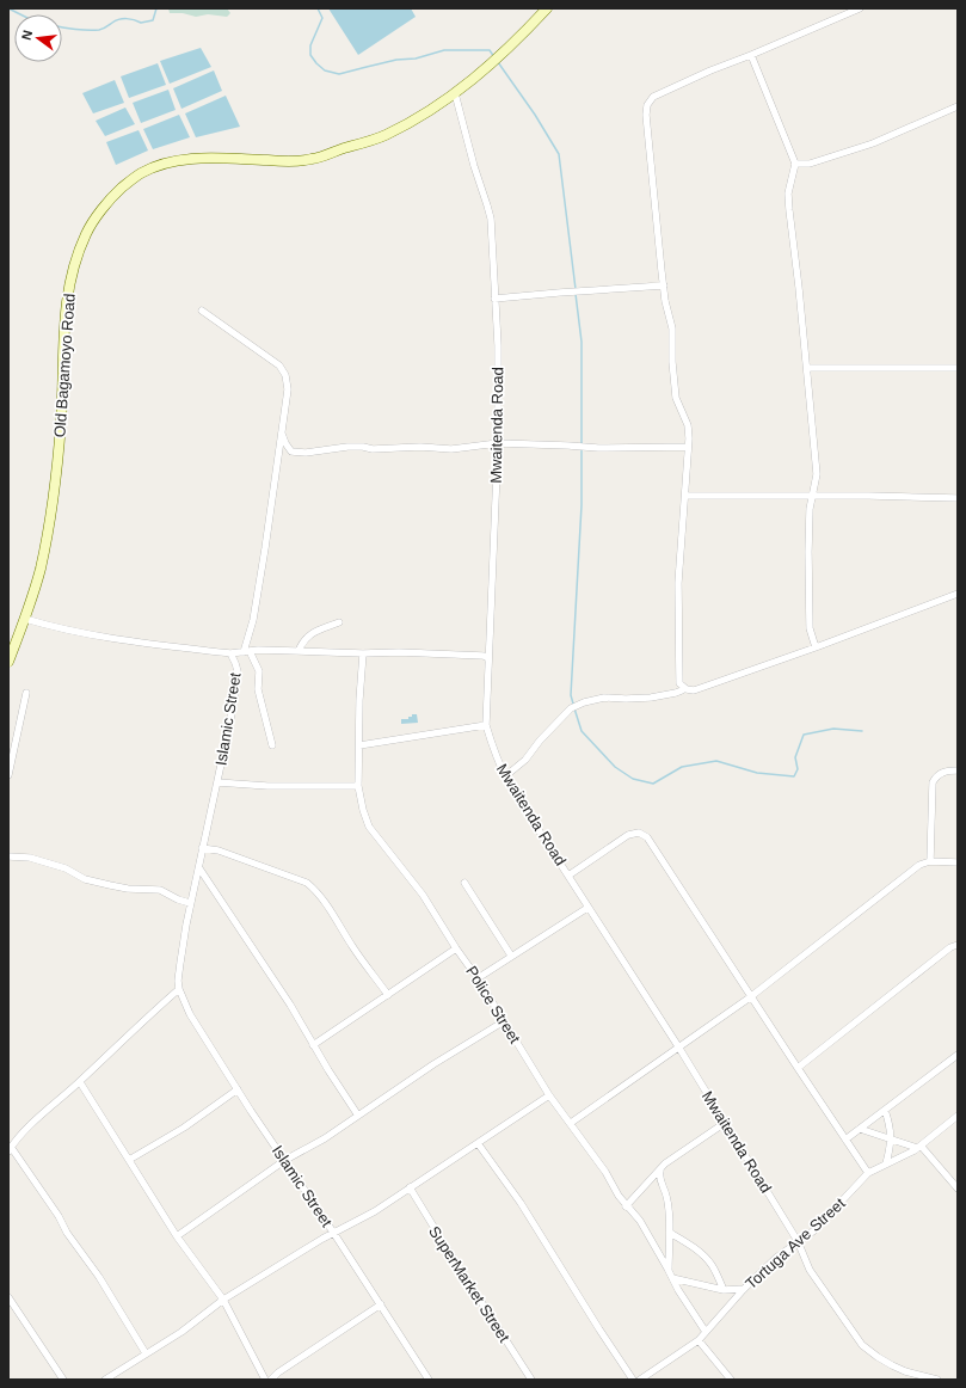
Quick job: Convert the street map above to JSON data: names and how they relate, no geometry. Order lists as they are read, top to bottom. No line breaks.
{"streets":{"street":["Old Bagamoyo Road","Mwaitenda Road","Islamic Street","Police Street","Tortuga Ave Street","SuperMarket Street"]},"crossings":[["Old Bagamoyo Road","Mwaitenda Road"],["Old Bagamoyo Road","Islamic Street"],["Mwaitenda Road","Tortuga Ave Street"],["Police Street","Tortuga Ave Street"]],"north":"left"}
